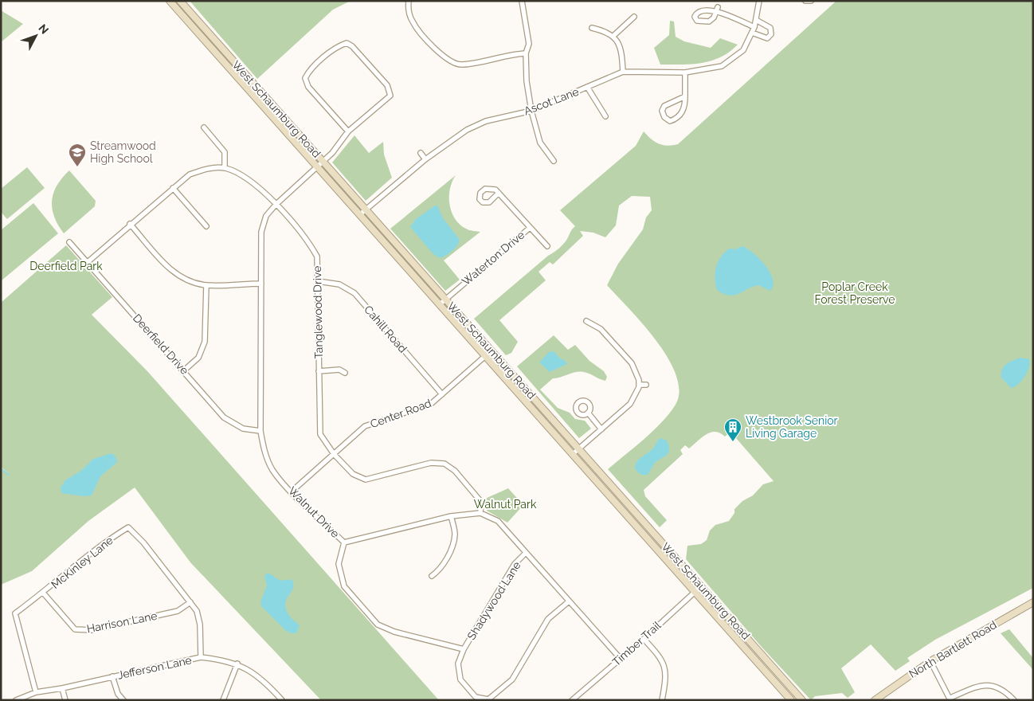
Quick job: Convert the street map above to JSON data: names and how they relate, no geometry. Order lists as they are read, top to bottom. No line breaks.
{"streets":{"main road":["West Schaumburg Road","North Bartlett Road"],"street":["Ascot Lane","Waterton Drive","Tanglewood Drive","Cahill Road","Deerfield Drive","Center Road","Walnut Drive","McKinley Lane","Shadywood Lane","Harrison Lane","Timber Trail","Jefferson Lane"]},"crossings":[["Ascot Lane","West Schaumburg Road"],["West Schaumburg Road","Waterton Drive"],["West Schaumburg Road","Center Road"],["West Schaumburg Road","Walnut Drive"],["West Schaumburg Road","Timber Trail"],["Tanglewood Drive","Cahill Road"],["Tanglewood Drive","Deerfield Drive"],["Tanglewood Drive","Center Road"],["Tanglewood Drive","Walnut Drive"],["Cahill Road","Center Road"],["Deerfield Drive","Walnut Drive"],["Center Road","Walnut Drive"],["Walnut Drive","Shadywood Lane"],["Walnut Drive","Timber Trail"],["McKinley Lane","Harrison Lane"],["McKinley Lane","Jefferson Lane"]],"parks":["Deerfield Park","Poplar Creek Forest Preserve","Walnut Park"],"places":{"school or university":["Streamwood High School"],"building":["Westbrook Senior Living Garage"]},"north":"top right"}
